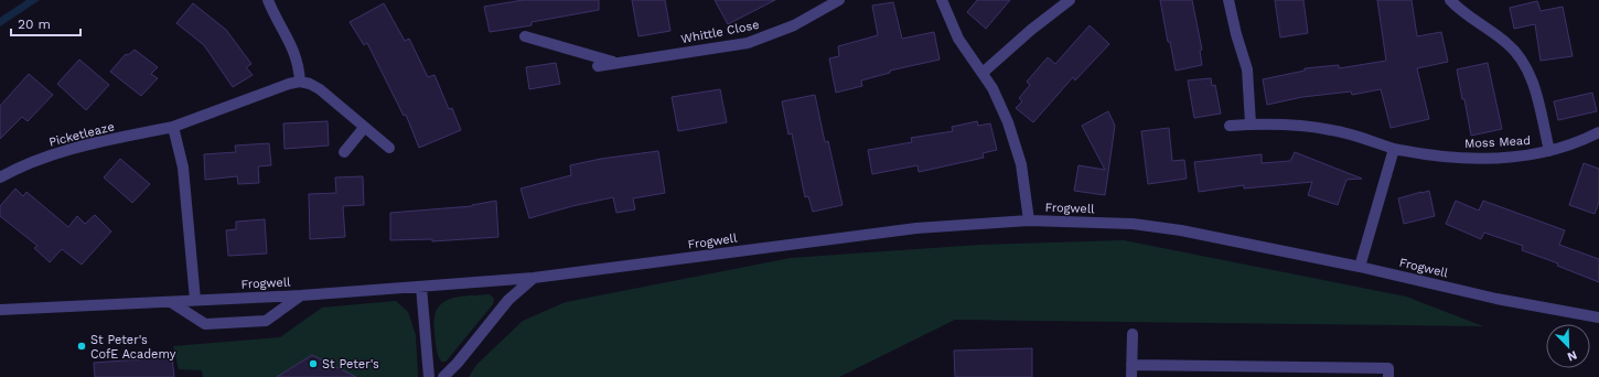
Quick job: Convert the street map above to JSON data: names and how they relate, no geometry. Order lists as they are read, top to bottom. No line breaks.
{"streets":{"street":["Whittle Close","Picketleaze","Moss Mead","Frogwell"]},"places":["St Peter's CofE Academy","St Peter's"],"scale_bar":"20 m","north":"bottom right"}
